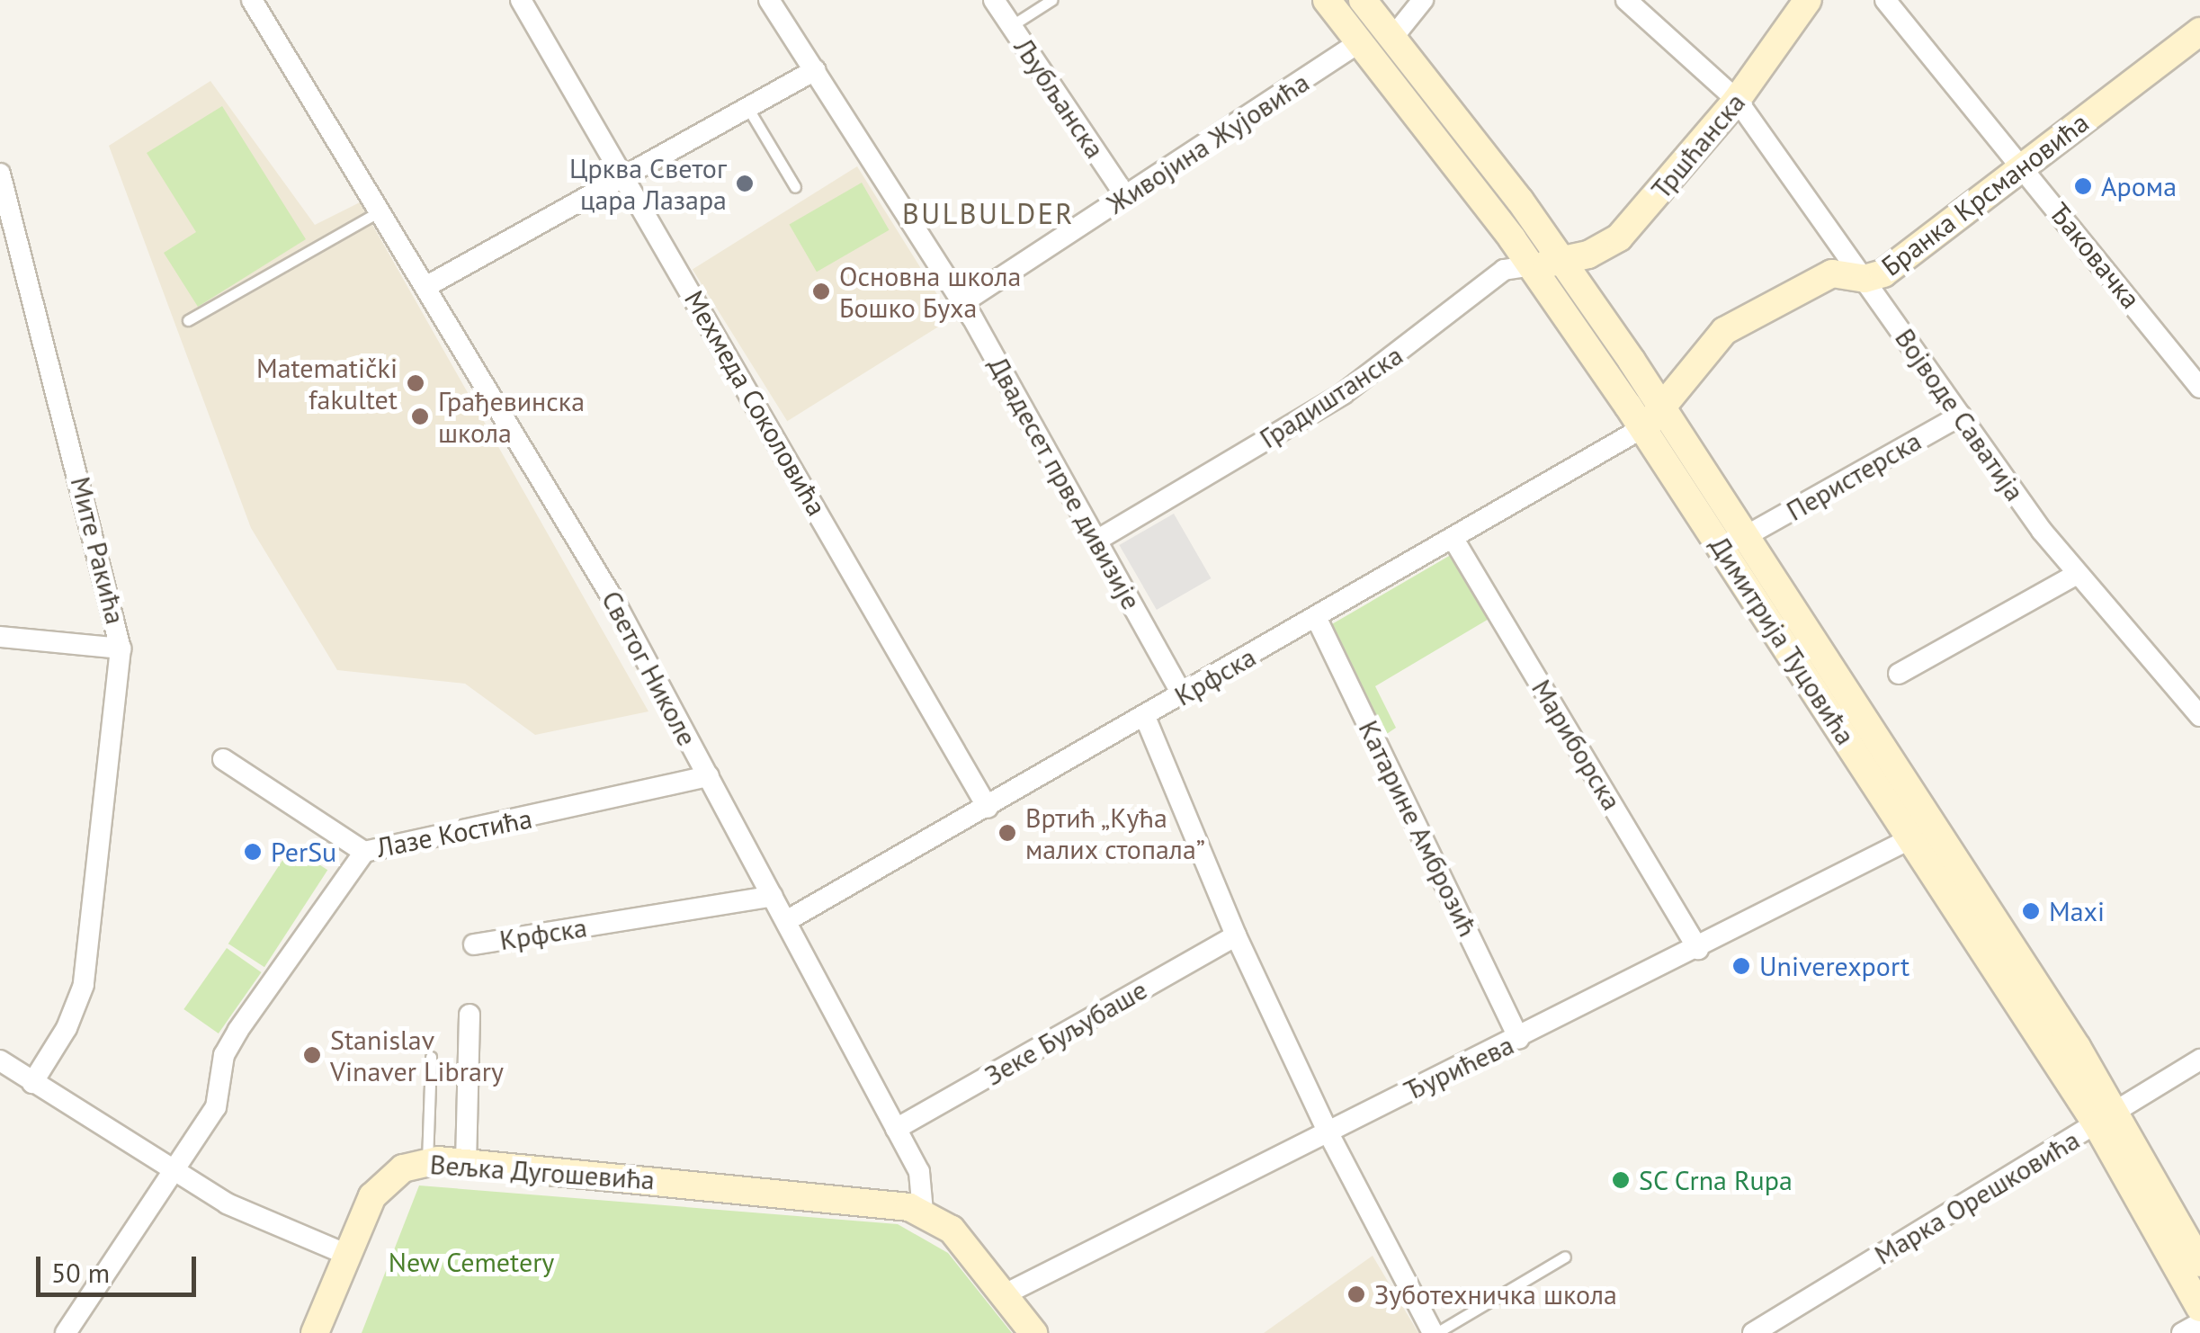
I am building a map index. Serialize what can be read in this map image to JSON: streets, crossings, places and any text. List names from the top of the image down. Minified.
{"streets":{"main road":["Тршћанска","Бранка Крсмановића","Градиштанска","Димитрија Туцовића","Вељка Дугошевића"],"street":["Љубљанска","Живојина Жујовића","Ђаковачка","Мехмеда Соколовића","Војводе Саватија","Перистерска","Двадесет прве дивизије","Мите Ракића","Светог Николе","Крфска","Мариборска","Катарине Амброзић","Лазе Костића","Зеке Буљубаше","Ђурићева","Марка Орешковића"]},"crossings":[["Љубљанска","Живојина Жујовића"],["Живојина Жујовића","Двадесет прве дивизије"],["Живојина Жујовића","Димитрија Туцовића"],["Тршћанска","Градиштанска"],["Тршћанска","Војводе Саватија"],["Тршћанска","Димитрија Туцовића"],["Бранка Крсмановића","Ђаковачка"],["Бранка Крсмановића","Војводе Саватија"],["Бранка Крсмановића","Димитрија Туцовића"],["Бранка Крсмановића","Крфска"],["Градиштанска","Двадесет прве дивизије"],["Градиштанска","Димитрија Туцовића"],["Мехмеда Соколовића","Крфска"],["Војводе Саватија","Перистерска"],["Перистерска","Димитрија Туцовића"],["Двадесет прве дивизије","Крфска"],["Димитрија Туцовића","Крфска"],["Димитрија Туцовића","Ђурићева"],["Димитрија Туцовића","Марка Орешковића"],["Светог Николе","Крфска"],["Светог Николе","Лазе Костића"],["Светог Николе","Зеке Буљубаше"],["Светог Николе","Вељка Дугошевића"],["Крфска","Мариборска"],["Крфска","Катарине Амброзић"],["Мариборска","Ђурићева"],["Катарине Амброзић","Ђурићева"]],"districts":["BULBULDER"],"parks":["New Cemetery"],"places":["Црква Светог цара Лазара","Арома","Основна школа Бошко Буха","Matematički fakultet","Грађевинска школа","Вртић „Кућа малих стопала”","PerSu","Maxi","Univerexport","Stanislav Vinaver Library","SC Crna Rupa","Зуботехничка школа"],"scale_bar":"50 m"}
